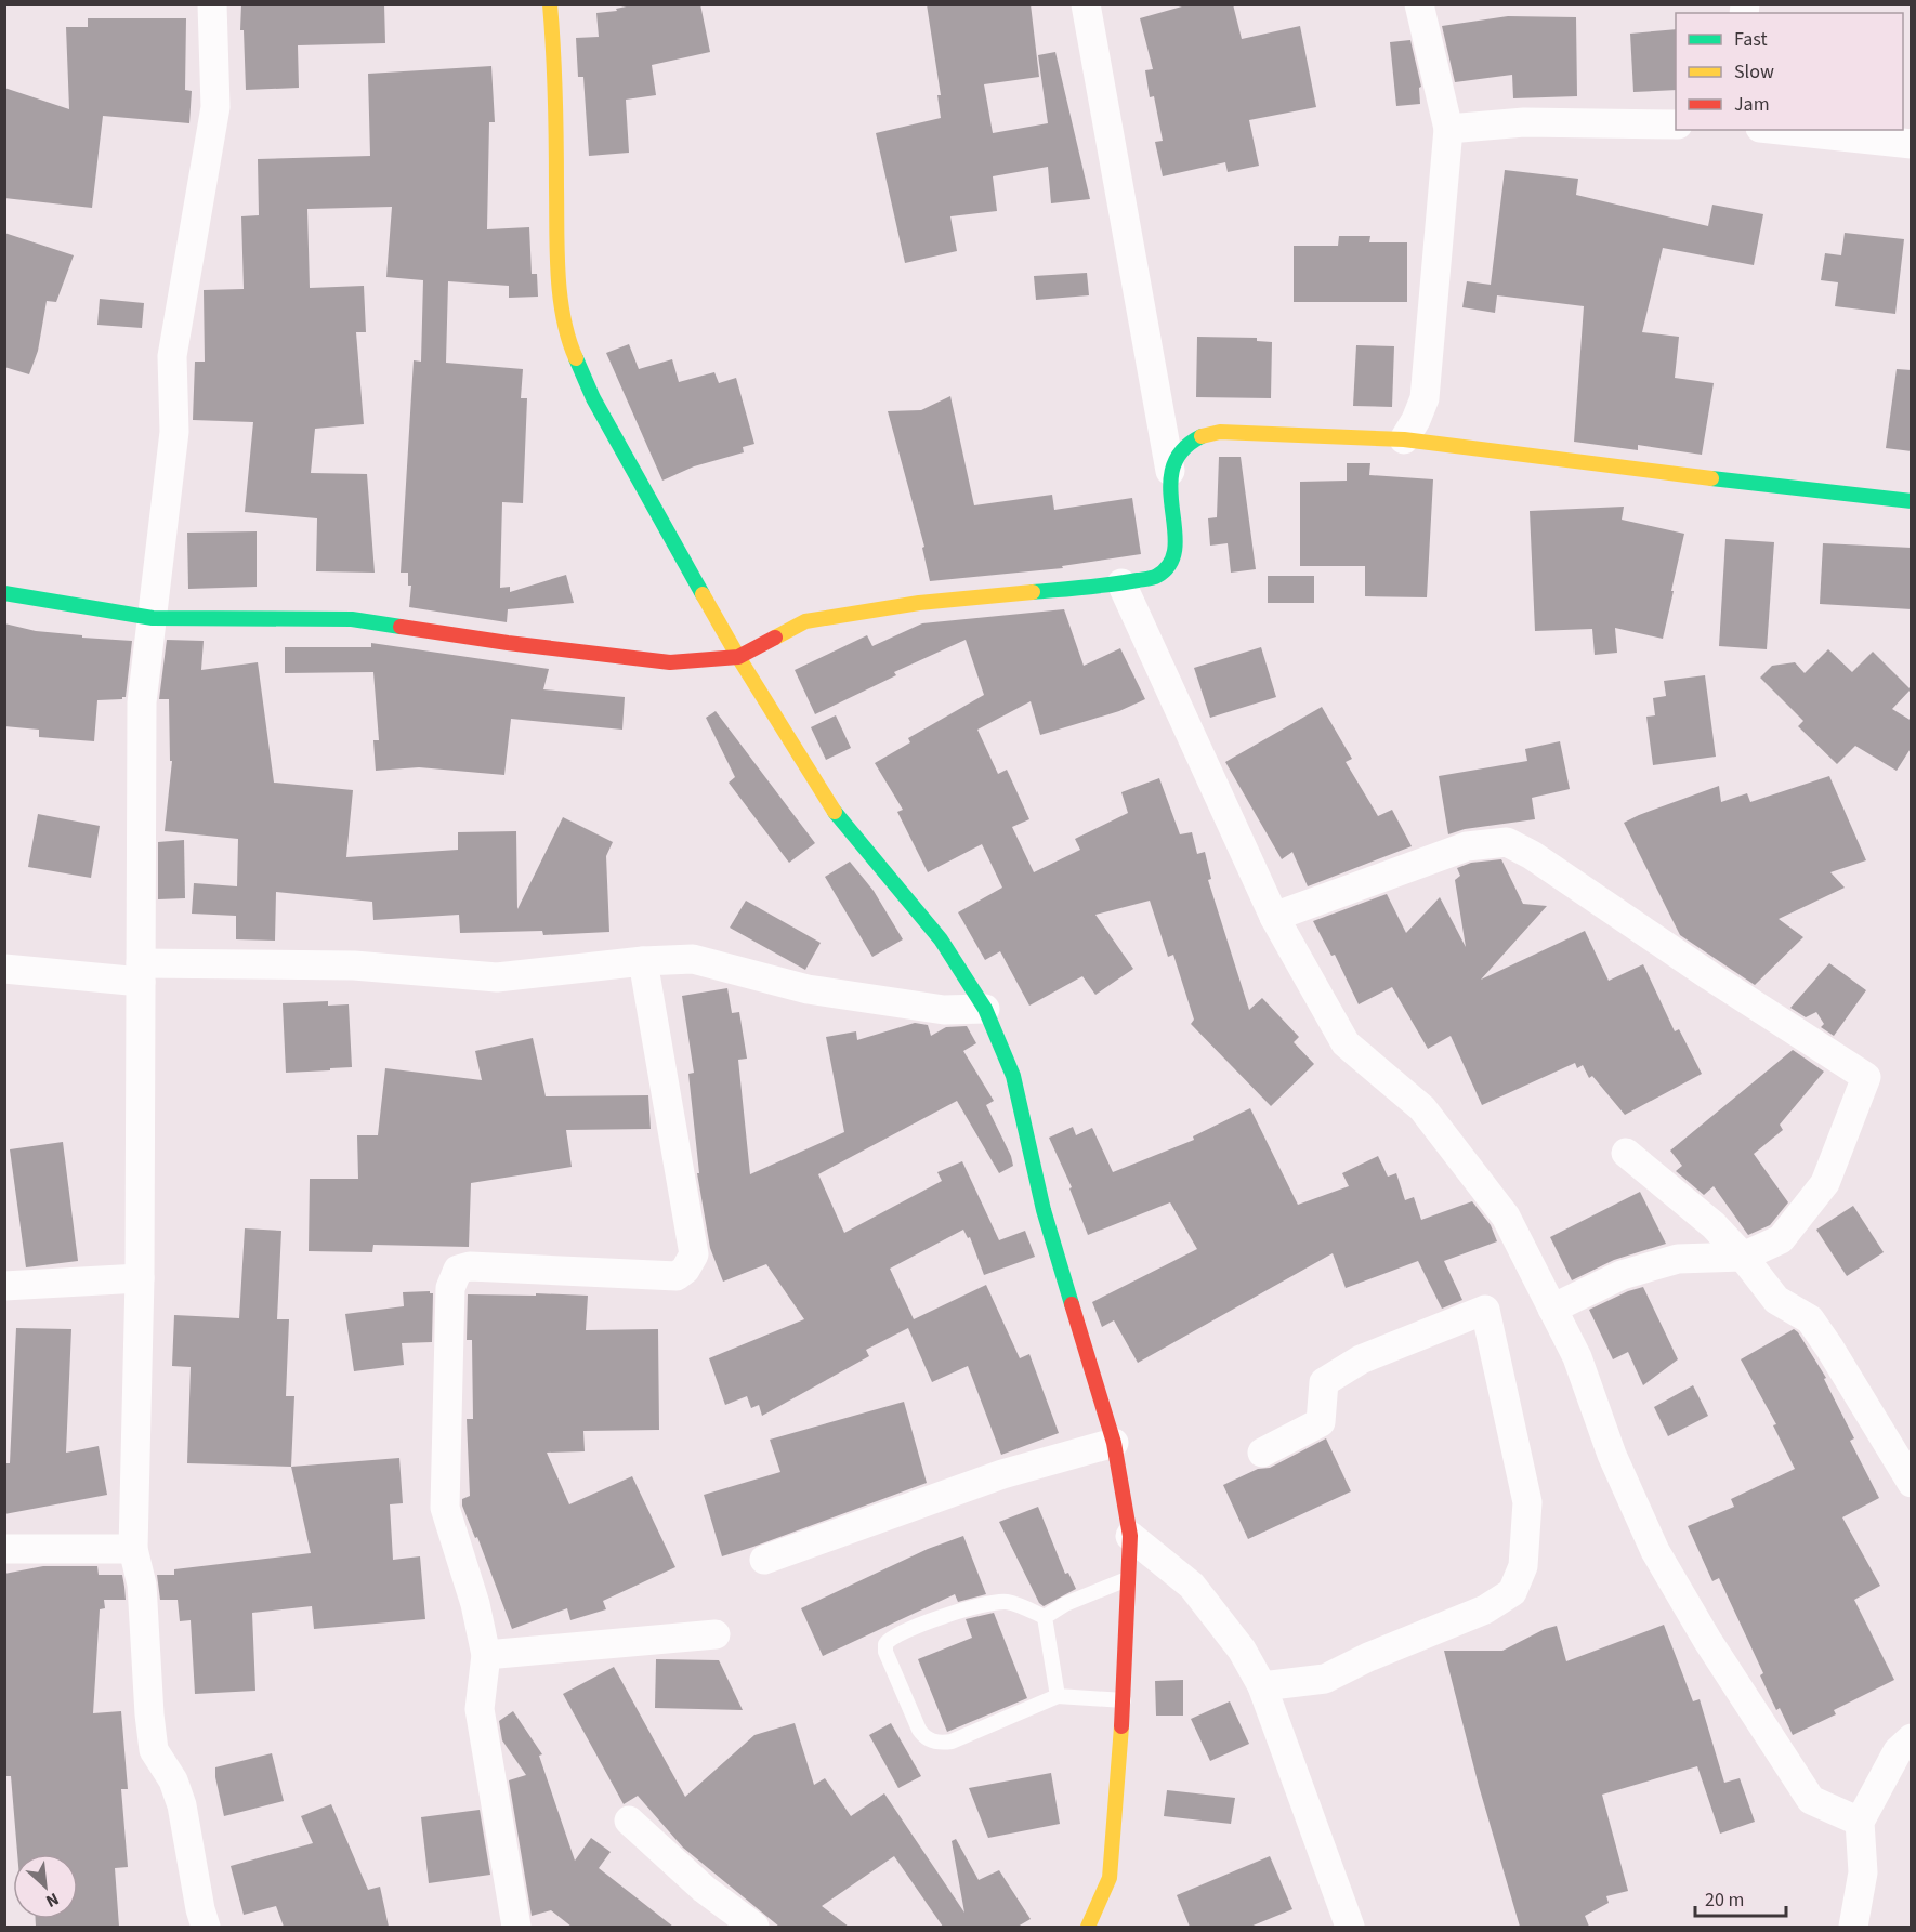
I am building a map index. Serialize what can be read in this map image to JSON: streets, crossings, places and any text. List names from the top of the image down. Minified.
{"legend":["Fast","Slow","Jam"],"scale_bar":"20 m","north":"bottom right"}
